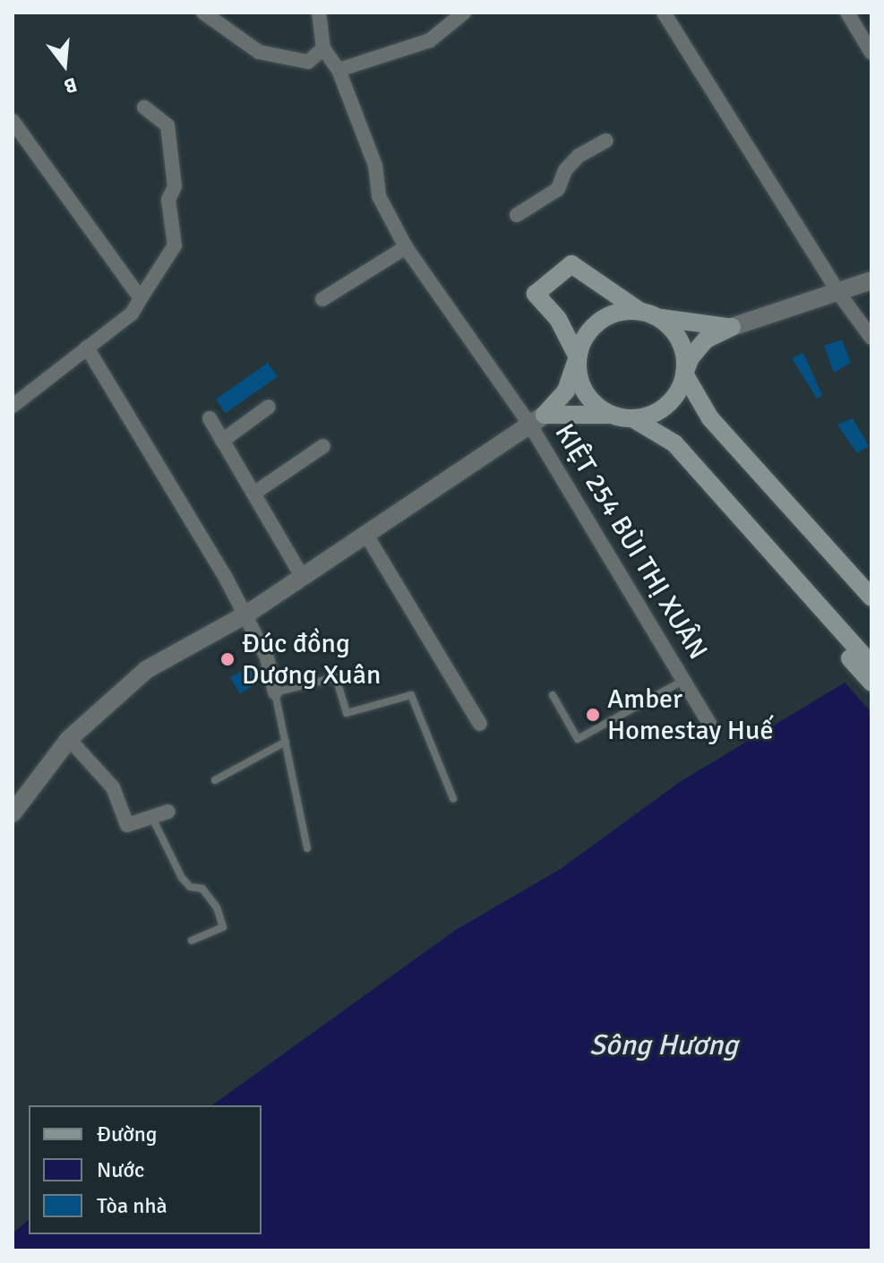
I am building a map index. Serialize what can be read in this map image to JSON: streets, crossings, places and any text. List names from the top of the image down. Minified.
{"streets":{"street":["KIỆT 254 BÙI THỊ XUÂN"]},"water":["Sông Hương"],"places":["Đúc đồng Dương Xuân","Amber Homestay Huế"],"legend":["Đường","Nước","Tòa nhà"],"north":"bottom"}
